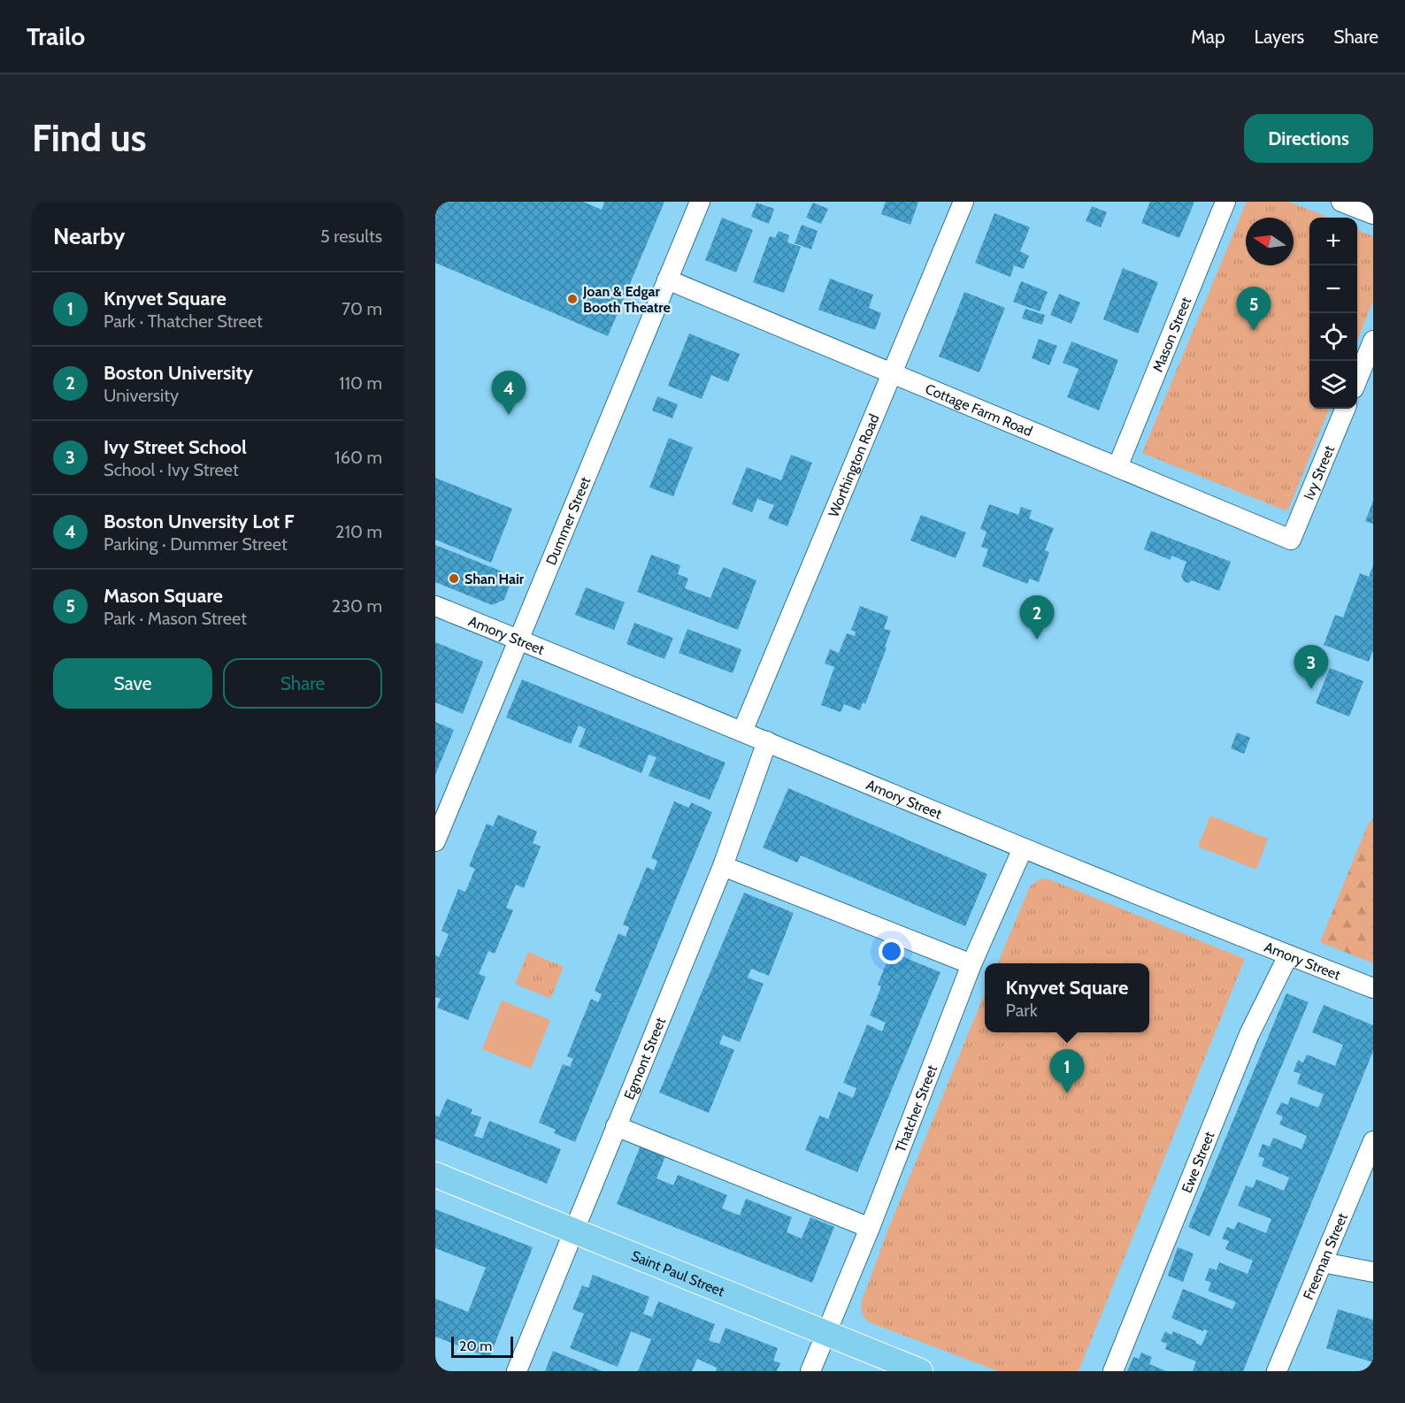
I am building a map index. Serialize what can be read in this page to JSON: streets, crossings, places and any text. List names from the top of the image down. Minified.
{"streets":{"main road":["Saint Paul Street"],"street":["Mason Street","Cottage Farm Road","Worthington Road","Ivy Street","Dummer Street","Amory Street","Egmont Street","Thatcher Street","Ewe Street","Freeman Street"]},"crossings":[["Mason Street","Cottage Farm Road"],["Cottage Farm Road","Worthington Road"],["Cottage Farm Road","Ivy Street"],["Cottage Farm Road","Dummer Street"],["Worthington Road","Amory Street"],["Dummer Street","Amory Street"],["Amory Street","Egmont Street"],["Amory Street","Thatcher Street"],["Amory Street","Ewe Street"],["Egmont Street","Saint Paul Street"],["Thatcher Street","Saint Paul Street"]],"places":["Joan & Edgar Booth Theatre","Shan Hair"],"scale_bar":"20 m","north":"left","page":{"header":"Trailo","nav":["Map","Layers","Share"],"buttons":["Directions",["Save","Share"]],"title":"Find us","heading":["Nearby","5 results"],"map_buttons":["+","−"],"list":[{"mark":"1","name":"Knyvet Square","note":"Park · Thatcher Street","value":"70 m"},{"mark":"2","name":"Boston University","note":"University","value":"110 m"},{"mark":"3","name":"Ivy Street School","note":"School · Ivy Street","value":"160 m"},{"mark":"4","name":"Boston Unversity Lot F","note":"Parking · Dummer Street","value":"210 m"},{"mark":"5","name":"Mason Square","note":"Park · Mason Street","value":"230 m"}],"pins":["5","4","2","3","1"],"popup":["Knyvet Square","Park"],"scale":"20 m"}}
